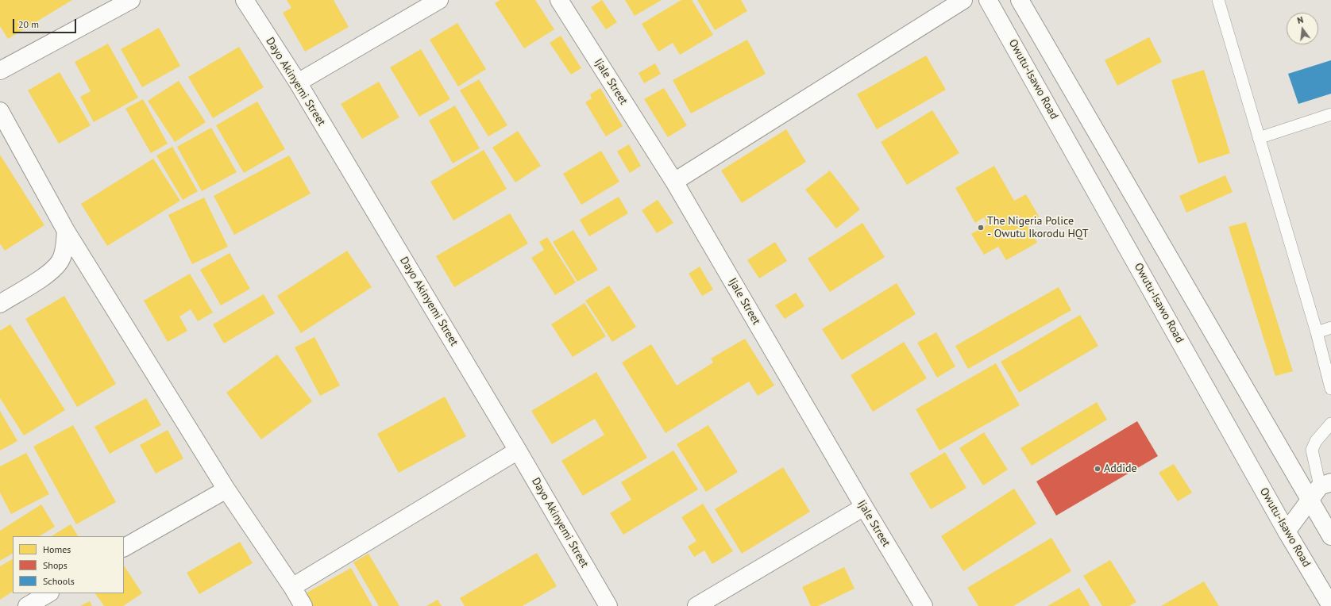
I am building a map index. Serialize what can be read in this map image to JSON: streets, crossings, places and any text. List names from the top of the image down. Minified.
{"streets":{"street":["Owutu-Isawo Road","Dayo Akinyemi Street","Ijale Street"]},"places":["The Nigeria Police - Owutu Ikorodu HQT","Addide"],"legend":["Homes","Shops","Schools"],"scale_bar":"20 m","north":"top"}
